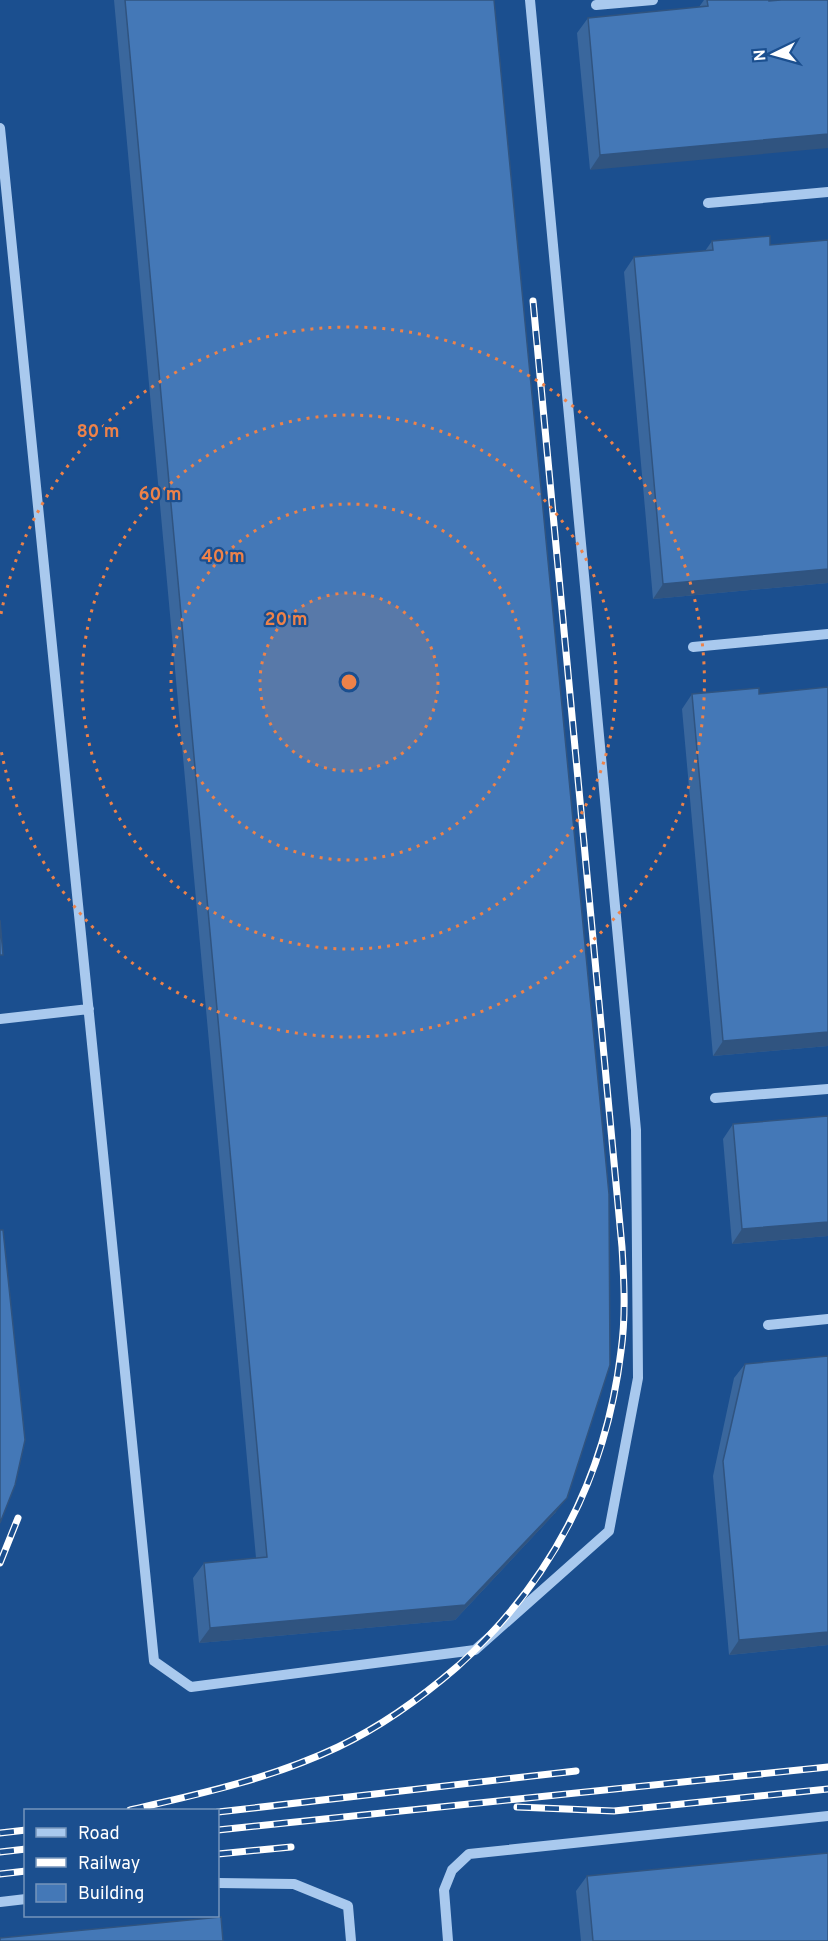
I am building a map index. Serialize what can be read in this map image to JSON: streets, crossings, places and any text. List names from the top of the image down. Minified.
{"legend":["Road","Railway","Building"],"north":"left","rings":["80 m","60 m","40 m","20 m"]}
